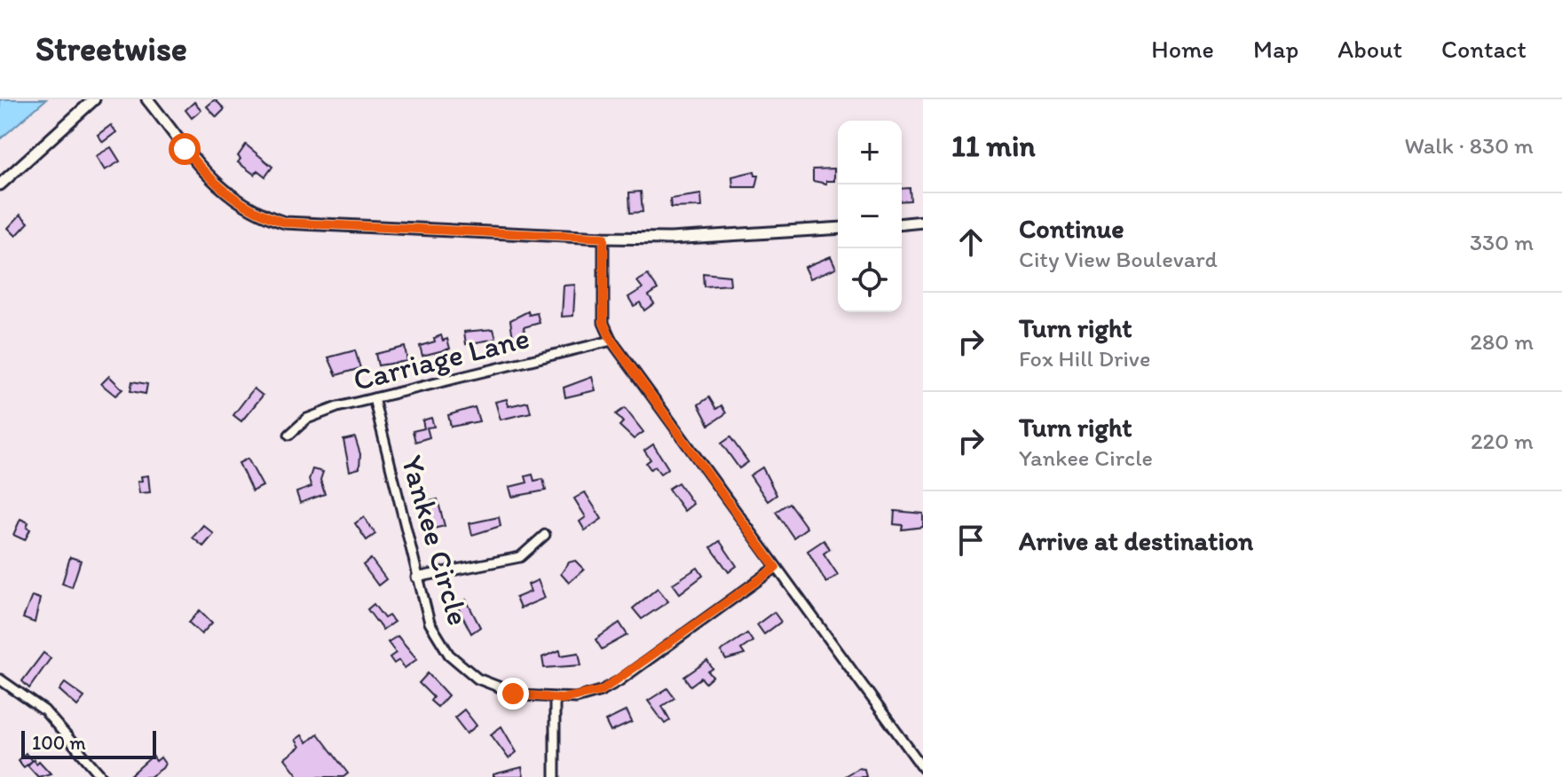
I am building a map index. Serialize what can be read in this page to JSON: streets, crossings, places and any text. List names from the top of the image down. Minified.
{"streets":{"street":["Carriage Lane","Yankee Circle"]},"crossings":[["Carriage Lane","Yankee Circle"]],"scale_bar":"100 m","page":{"header":"Streetwise","nav":["Home","Map","About","Contact"],"heading":["11 min","Walk · 830 m"],"map_buttons":["+","−"],"list":[["Continue","City View Boulevard","330 m"],["Turn right","Fox Hill Drive","280 m"],["Turn right","Yankee Circle","220 m"],"Arrive at destination"],"scale":"100 m"}}
